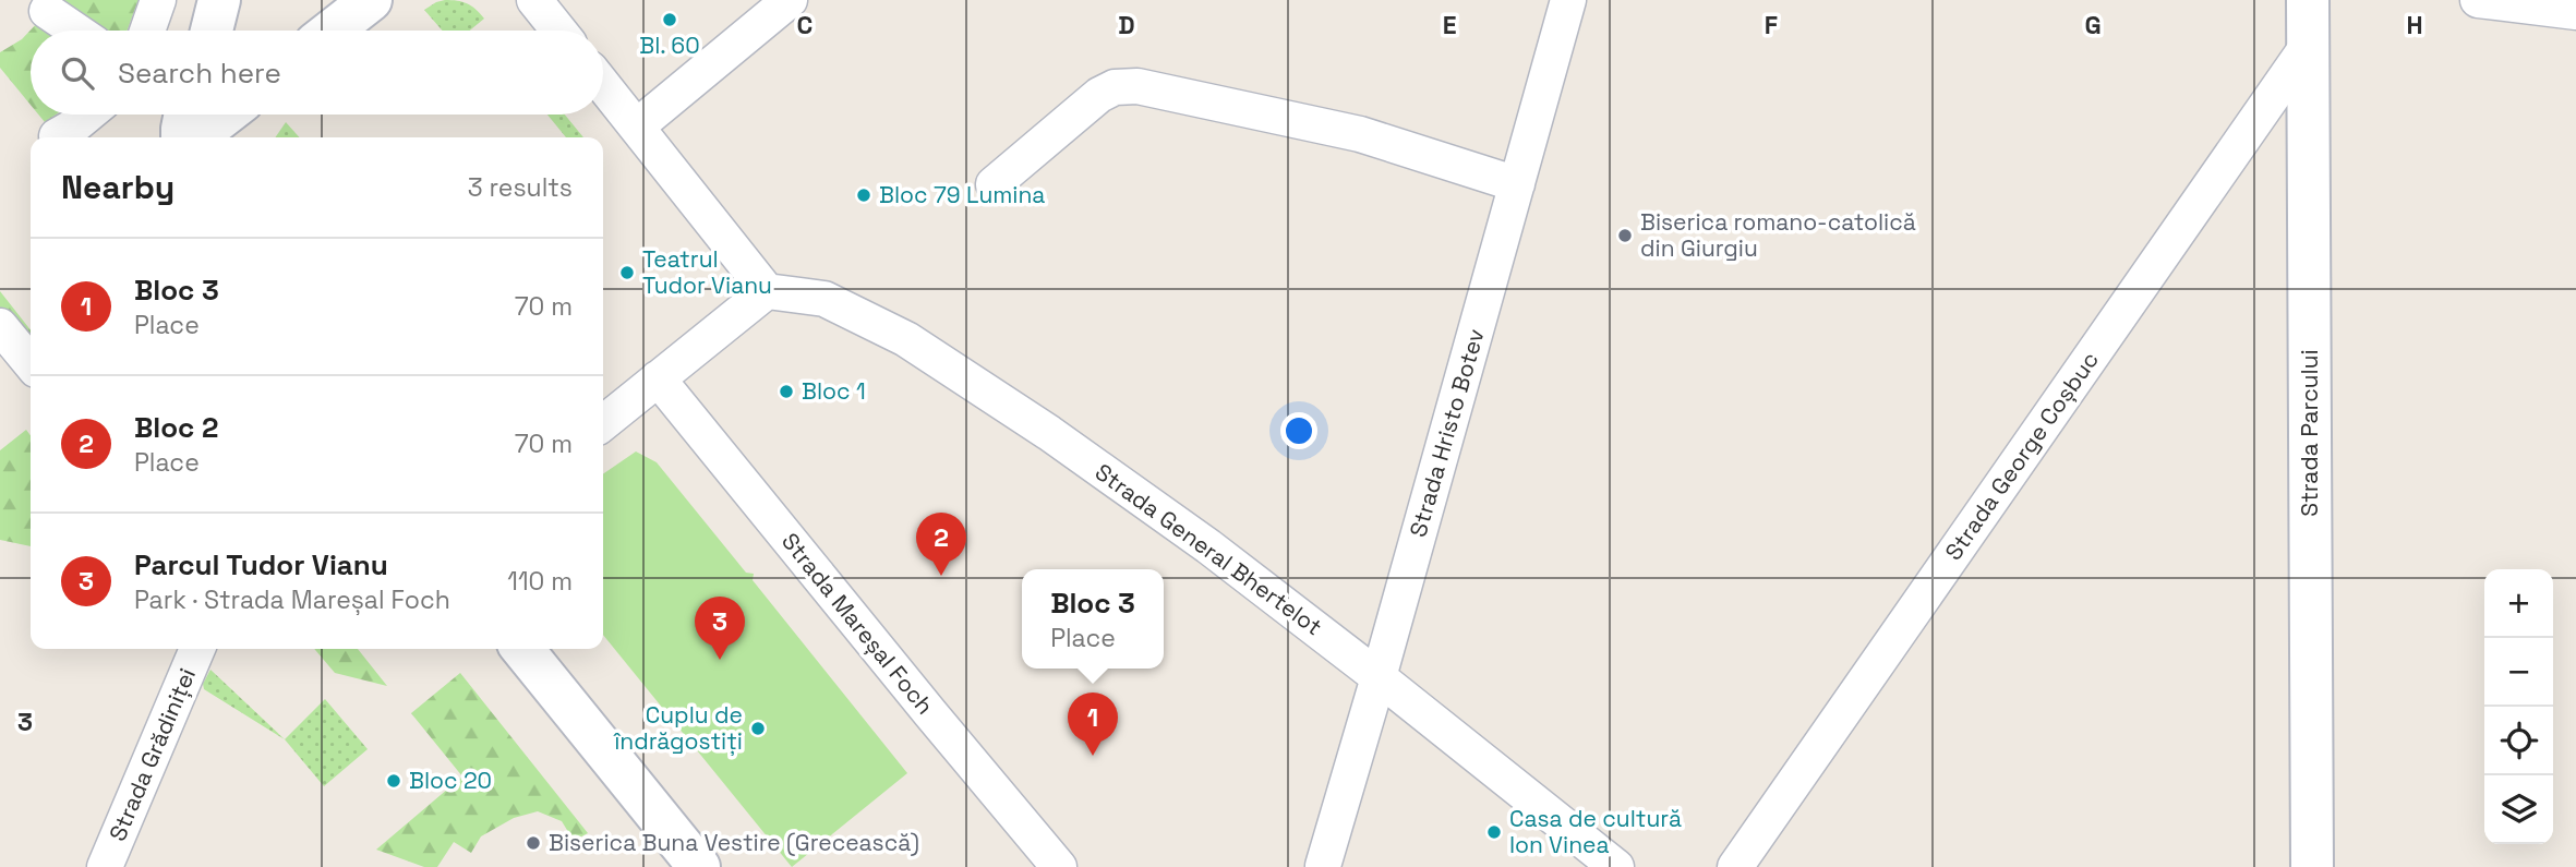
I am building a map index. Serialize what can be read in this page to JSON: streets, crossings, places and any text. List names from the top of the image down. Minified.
{"streets":{"street":["Strada Hristo Botev","Strada Parcului","Strada George Coșbuc","Strada General Bhertelot","Strada Mareșal Foch","Strada Grădiniței"]},"crossings":[["Strada Hristo Botev","Strada General Bhertelot"],["Strada Parcului","Strada George Coșbuc"]],"places":["Bl. 60","Bloc 79 Lumina","Biserica romano-catolică din Giurgiu","Teatrul Tudor Vianu","Bloc 1","Cuplu de îndrăgostiți","Bloc 20","Casa de cultură Ion Vinea","Biserica Buna Vestire (Grecească)"],"page":{"search":"Search here","heading":["Nearby","3 results"],"list":[{"mark":"1","name":"Bloc 3","note":"Place","value":"70 m"},{"mark":"2","name":"Bloc 2","note":"Place","value":"70 m"},{"mark":"3","name":"Parcul Tudor Vianu","note":"Park · Strada Mareșal Foch","value":"110 m"}],"pins":["2","3","1"],"map_buttons":["+","−"],"popup":["Bloc 3","Place"]},"grid":{"columns":["C","D","E","F","G","H"],"rows":["3"]}}
